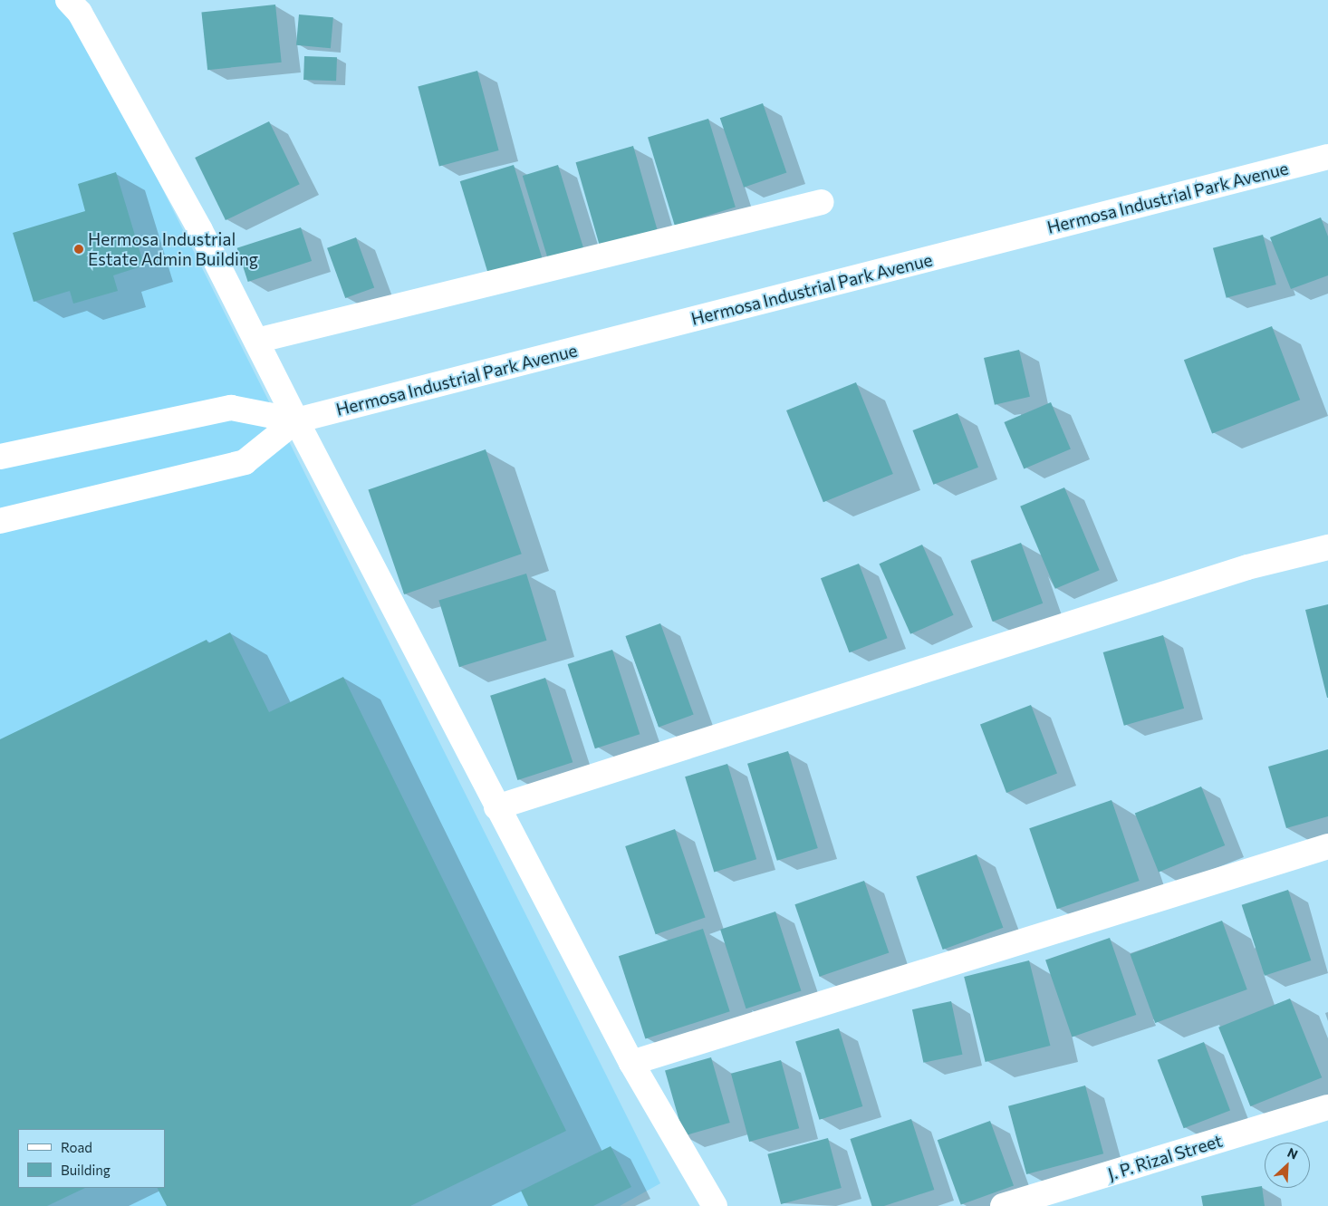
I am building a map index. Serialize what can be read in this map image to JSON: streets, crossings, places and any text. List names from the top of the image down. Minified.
{"streets":{"street":["Hermosa Industrial Park Avenue","J. P. Rizal Street"]},"places":["Hermosa Industrial Estate Admin Building"],"legend":["Road","Building"],"north":"top right"}
